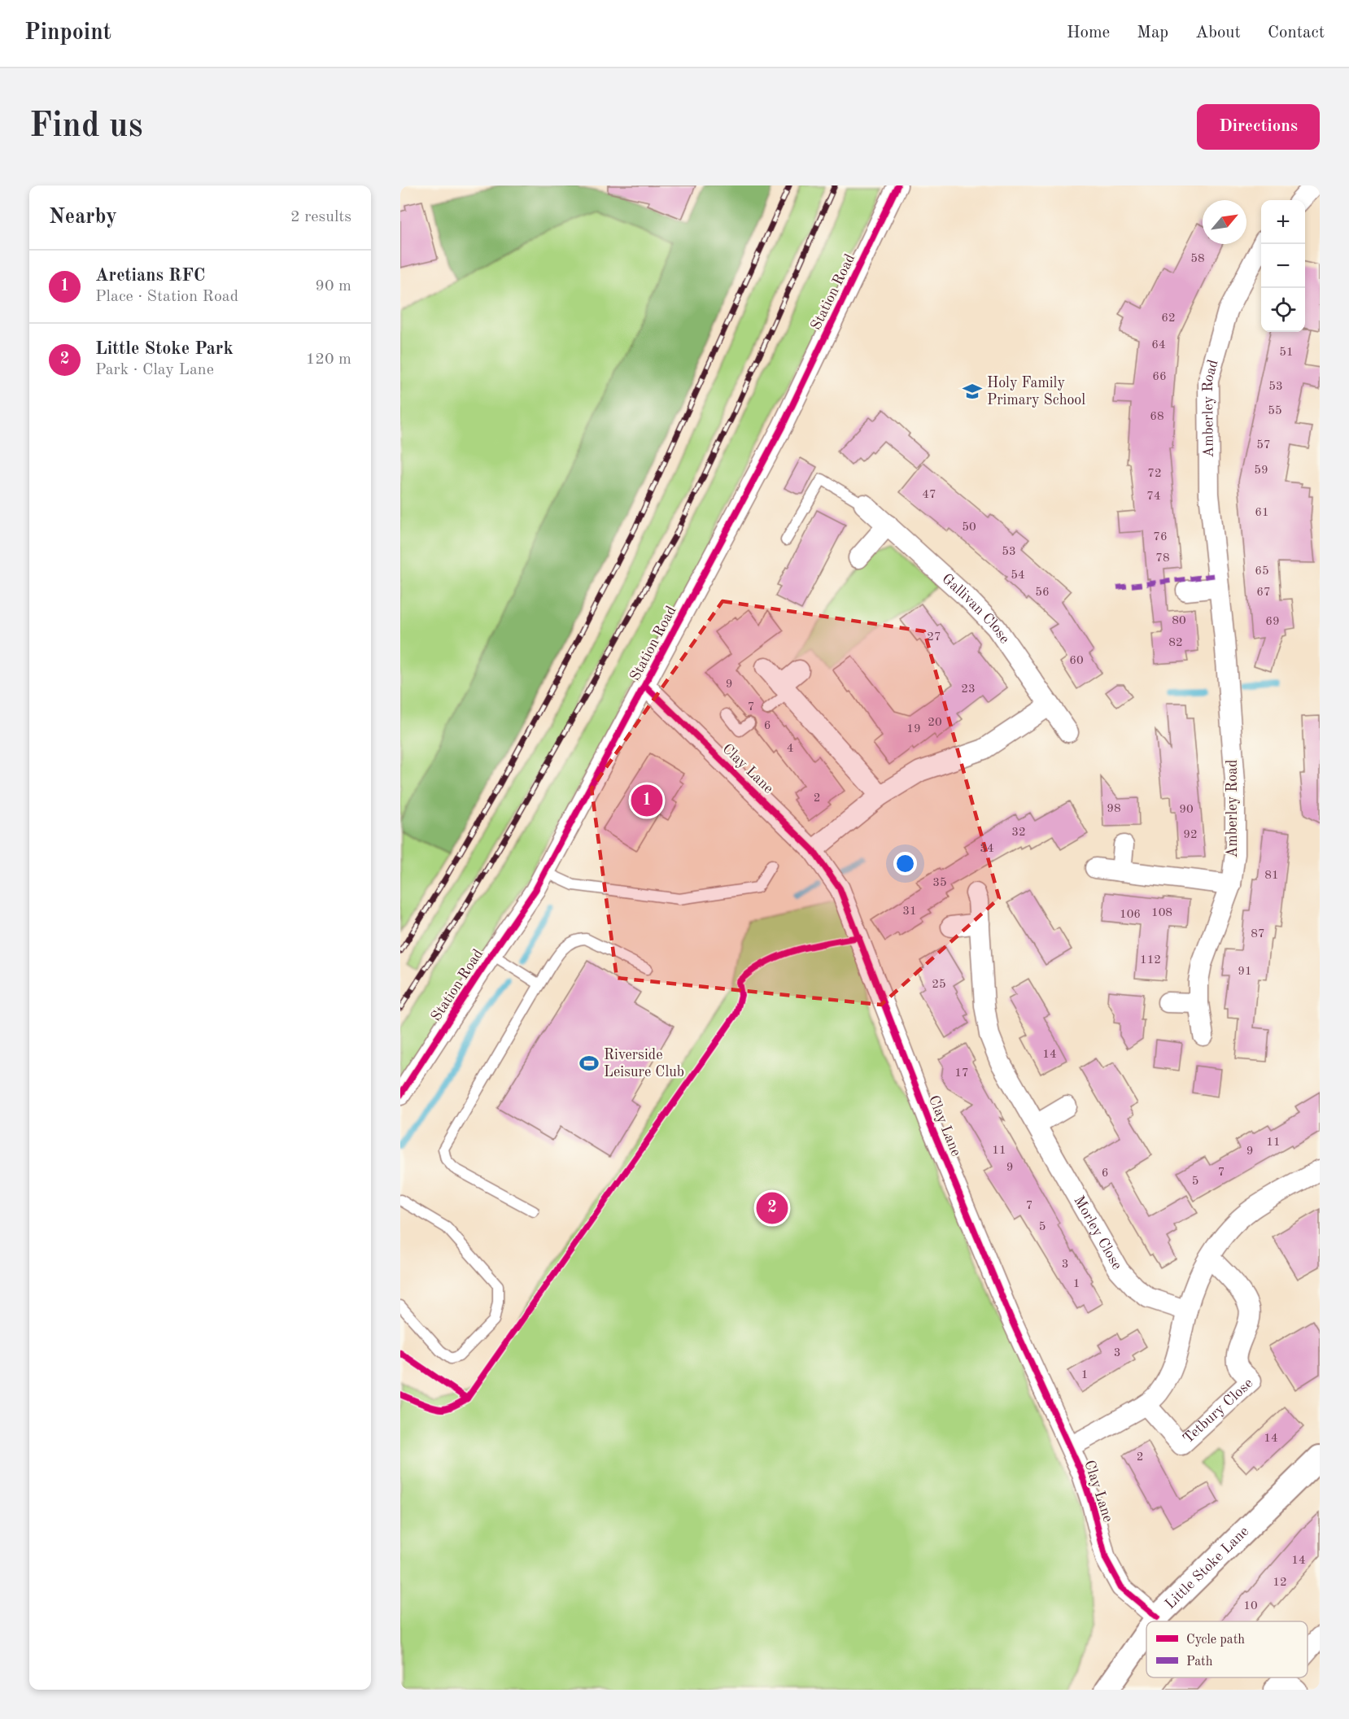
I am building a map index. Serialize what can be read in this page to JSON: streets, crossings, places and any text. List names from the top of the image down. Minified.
{"streets":{"street":["Station Road","Amberley Road","Gallivan Close","Clay Lane","Morley Close","Tetbury Close","Little Stoke Lane"]},"crossings":[["Station Road","Clay Lane"],["Clay Lane","Little Stoke Lane"]],"places":{"school or university":["Holy Family Primary School"],"sports":["Riverside Leisure Club"]},"house_numbers":["58","62","64","51","66","53","55","68","57","59","72","47","74","61","50","76","53","78","65","54","56","67","80","69","27","82","60","9","23","7","20","6","19","4","2","98","90","32","92","34","81","35","31","108","106","87","112","91","25","14","17","11","11","9","9","7","6","5","7","5","3","1","3","1","14","2","14","12","10"],"legend":["Cycle path","Path"],"north":"top right","page":{"header":"Pinpoint","nav":["Home","Map","About","Contact"],"buttons":"Directions","title":"Find us","heading":["Nearby","2 results"],"map_buttons":["+","−"],"list":[{"mark":"1","name":"Aretians RFC","note":"Place · Station Road","value":"90 m"},{"mark":"2","name":"Little Stoke Park","note":"Park · Clay Lane","value":"120 m"}],"pins":["1","2"]}}
